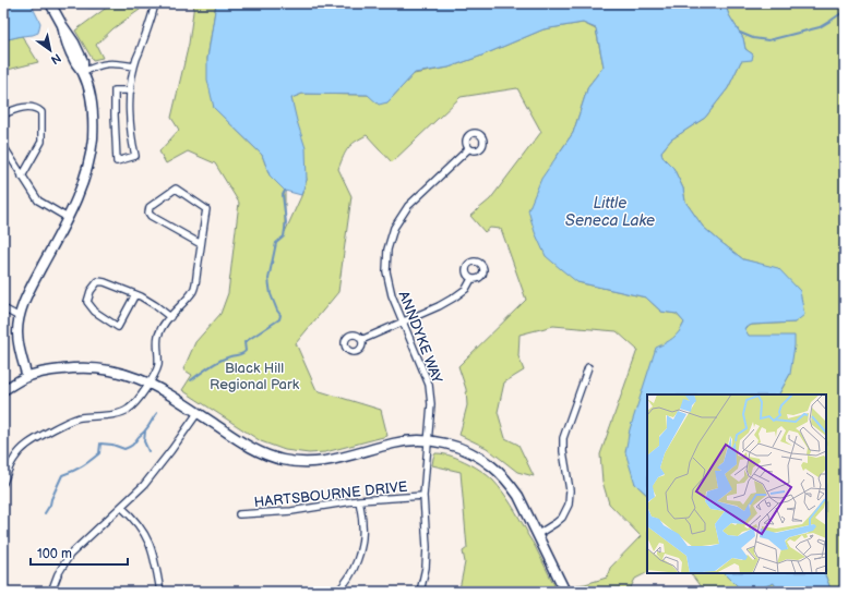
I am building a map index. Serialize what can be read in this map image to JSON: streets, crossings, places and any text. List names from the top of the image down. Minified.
{"streets":{"street":["ANNDYKE WAY","HARTSBOURNE DRIVE"]},"crossings":[["ANNDYKE WAY","HARTSBOURNE DRIVE"]],"water":["Little Seneca Lake"],"parks":["Black Hill Regional Park"],"scale_bar":"100 m","north":"bottom right"}
